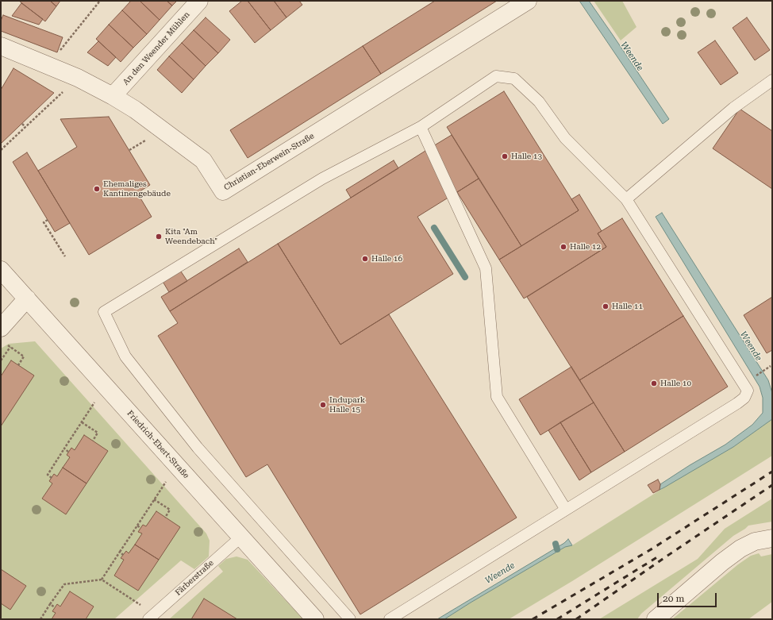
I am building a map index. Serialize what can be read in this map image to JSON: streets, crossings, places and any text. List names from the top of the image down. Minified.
{"streets":{"street":["An den Weender Mühlen","Christian-Eberwein-Straße","Friedrich-Ebert-Straße"],"lane":["Färberstraße"]},"crossings":[["An den Weender Mühlen","Christian-Eberwein-Straße"],["Friedrich-Ebert-Straße","Färberstraße"]],"water":["Weende"],"places":["Halle 13","Ehemaliges Kantinengebäude","Kita \"Am Weendebach\"","Halle 12","Halle 16","Halle 11","Halle 10","Indupark Halle 15"],"scale_bar":"20 m"}
